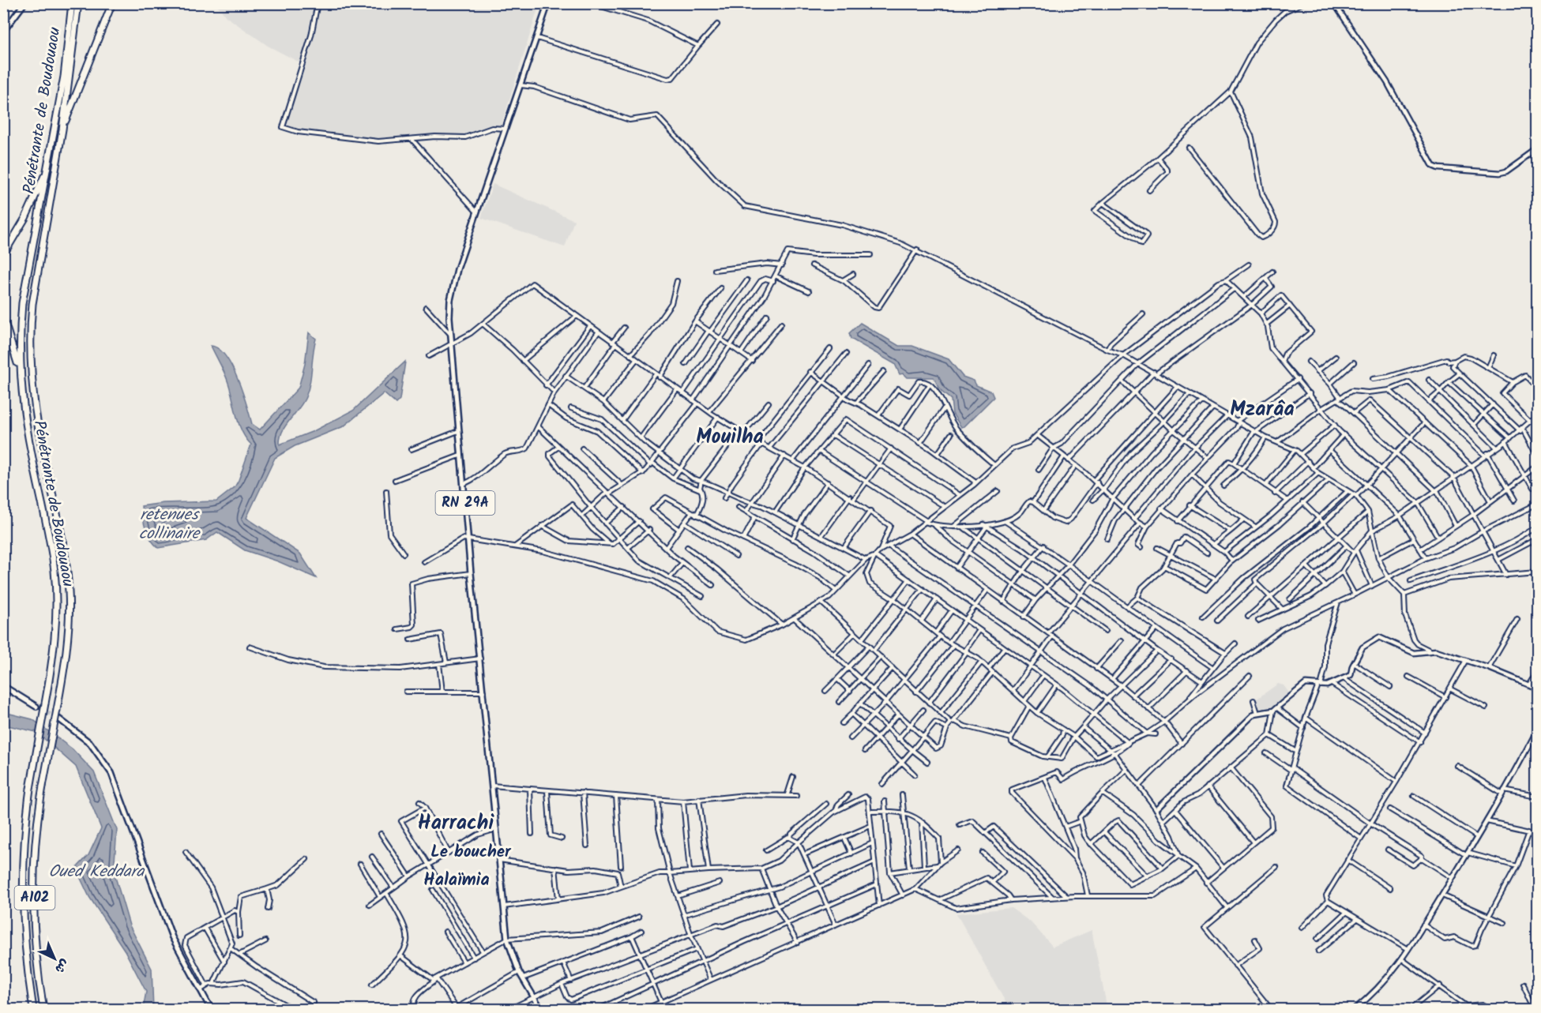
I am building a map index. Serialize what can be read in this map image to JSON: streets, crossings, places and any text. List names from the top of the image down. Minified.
{"streets":{"highway":["Pénétrante de Boudouaou","A102"],"main road":["RN 29A"]},"districts":["Mzarâa","Mouilha","Harrachi","Le boucher","Halaïmia"],"water":["retenues collinaire","Oued Keddara"],"north":"bottom right"}
